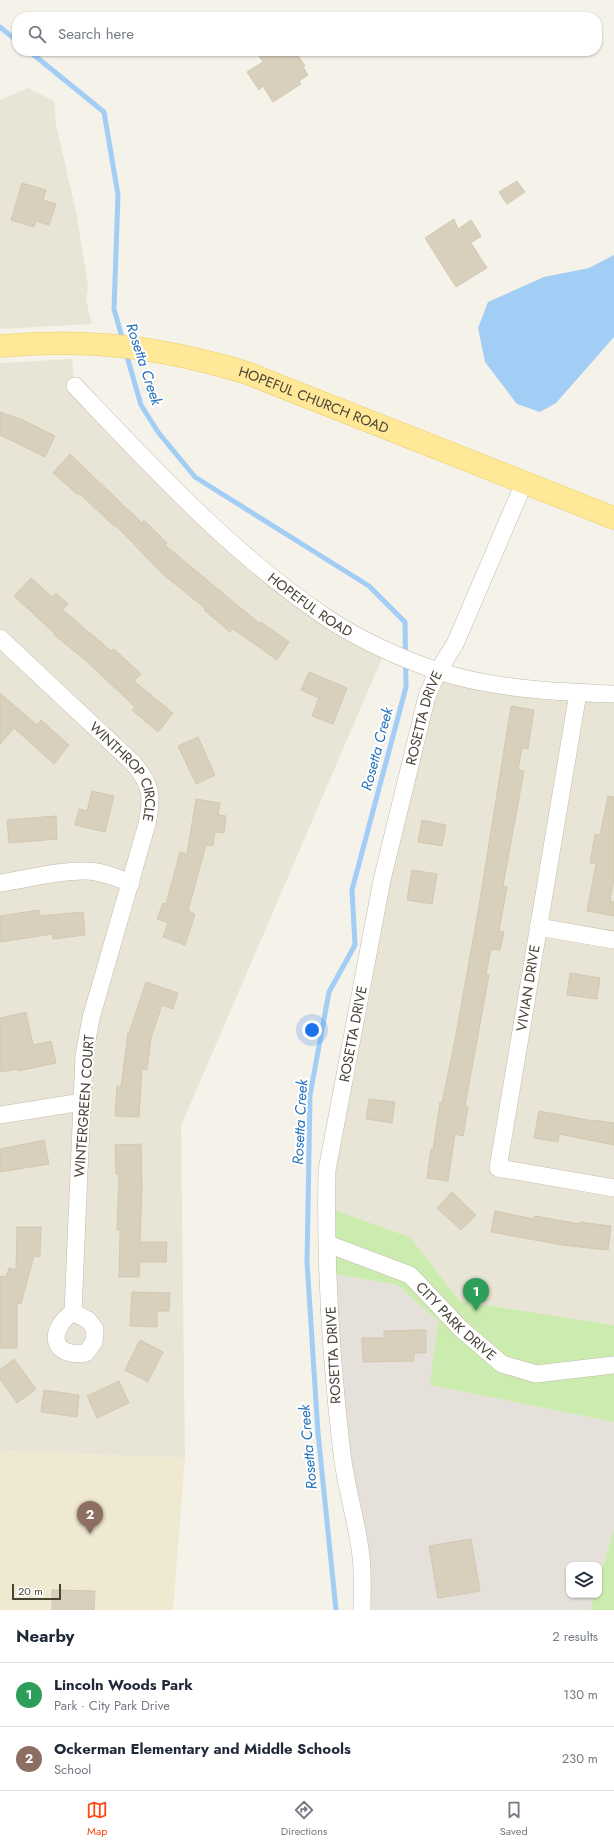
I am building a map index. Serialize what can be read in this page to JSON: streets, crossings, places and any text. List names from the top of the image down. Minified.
{"streets":{"main road":["HOPEFUL CHURCH ROAD"],"street":["HOPEFUL ROAD","ROSETTA DRIVE","WINTHROP CIRCLE","VIVIAN DRIVE","WINTERGREEN COURT","CITY PARK DRIVE"]},"crossings":[["HOPEFUL CHURCH ROAD","ROSETTA DRIVE"],["HOPEFUL ROAD","ROSETTA DRIVE"],["HOPEFUL ROAD","VIVIAN DRIVE"],["ROSETTA DRIVE","CITY PARK DRIVE"],["WINTHROP CIRCLE","WINTERGREEN COURT"]],"water":["Rosetta Creek"],"scale_bar":"20 m","page":{"search":"Search here","pins":["1","2"],"scale":"20 m","heading":["Nearby","2 results"],"list":[{"mark":"1","name":"Lincoln Woods Park","note":"Park · City Park Drive","value":"130 m"},{"mark":"2","name":"Ockerman Elementary and Middle Schools","note":"School","value":"230 m"}],"nav":["Map","Directions","Saved"]}}
